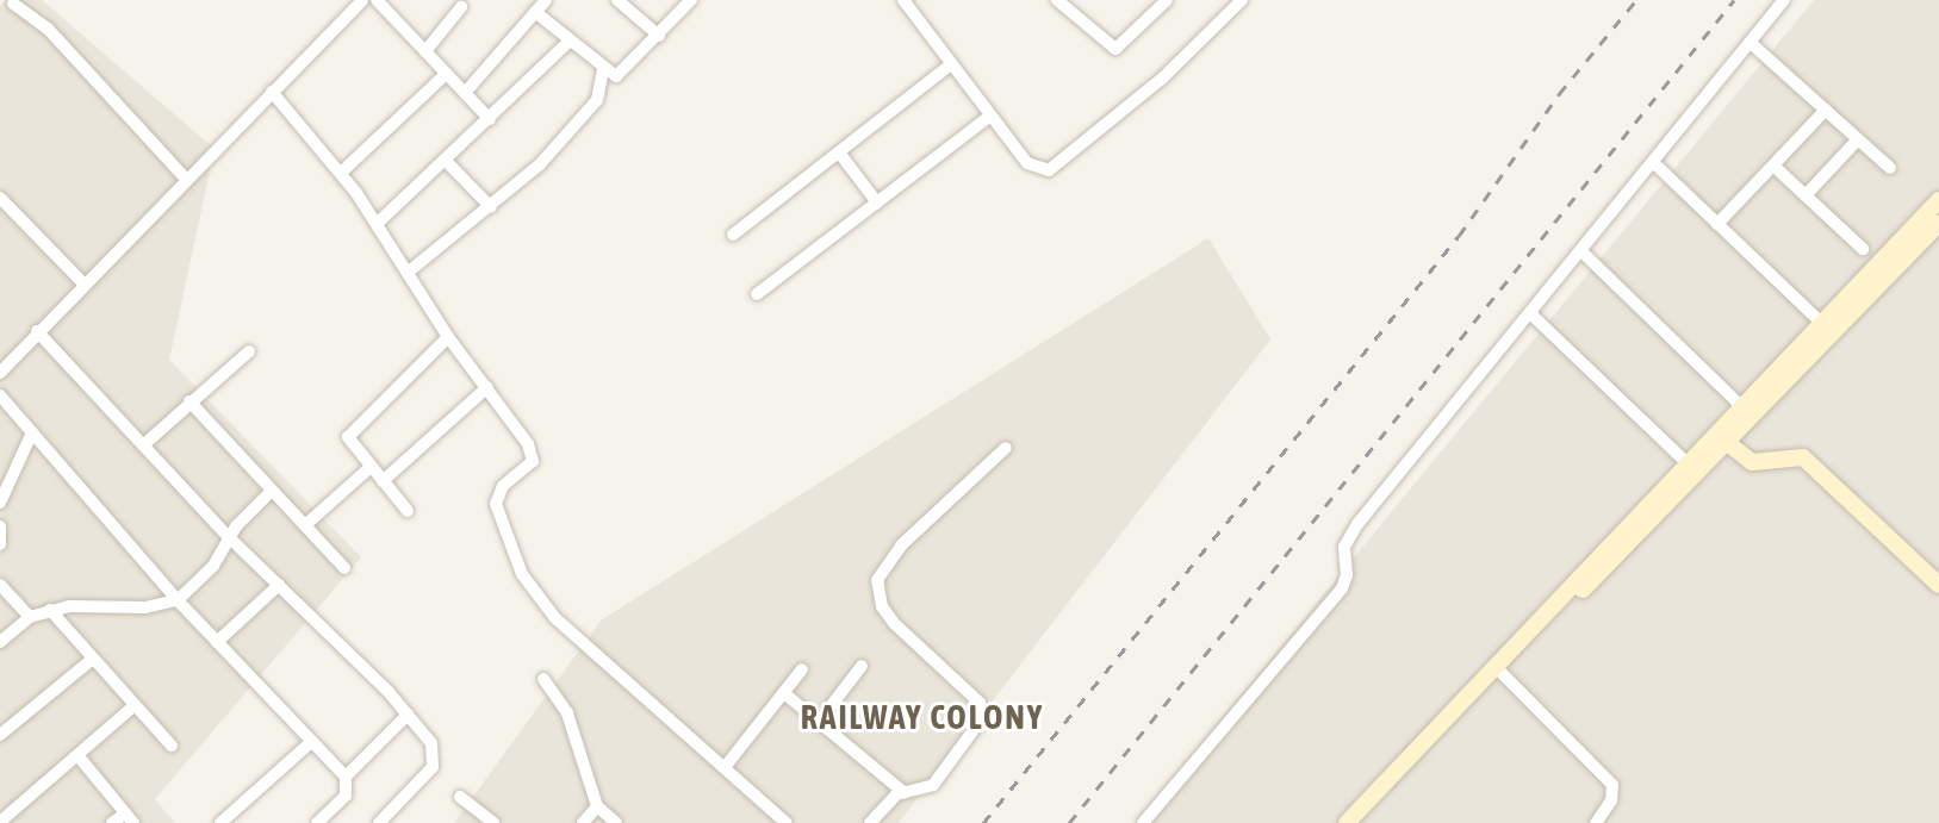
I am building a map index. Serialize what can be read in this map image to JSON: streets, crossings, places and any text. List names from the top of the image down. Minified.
{"districts":["RAILWAY COLONY"]}
